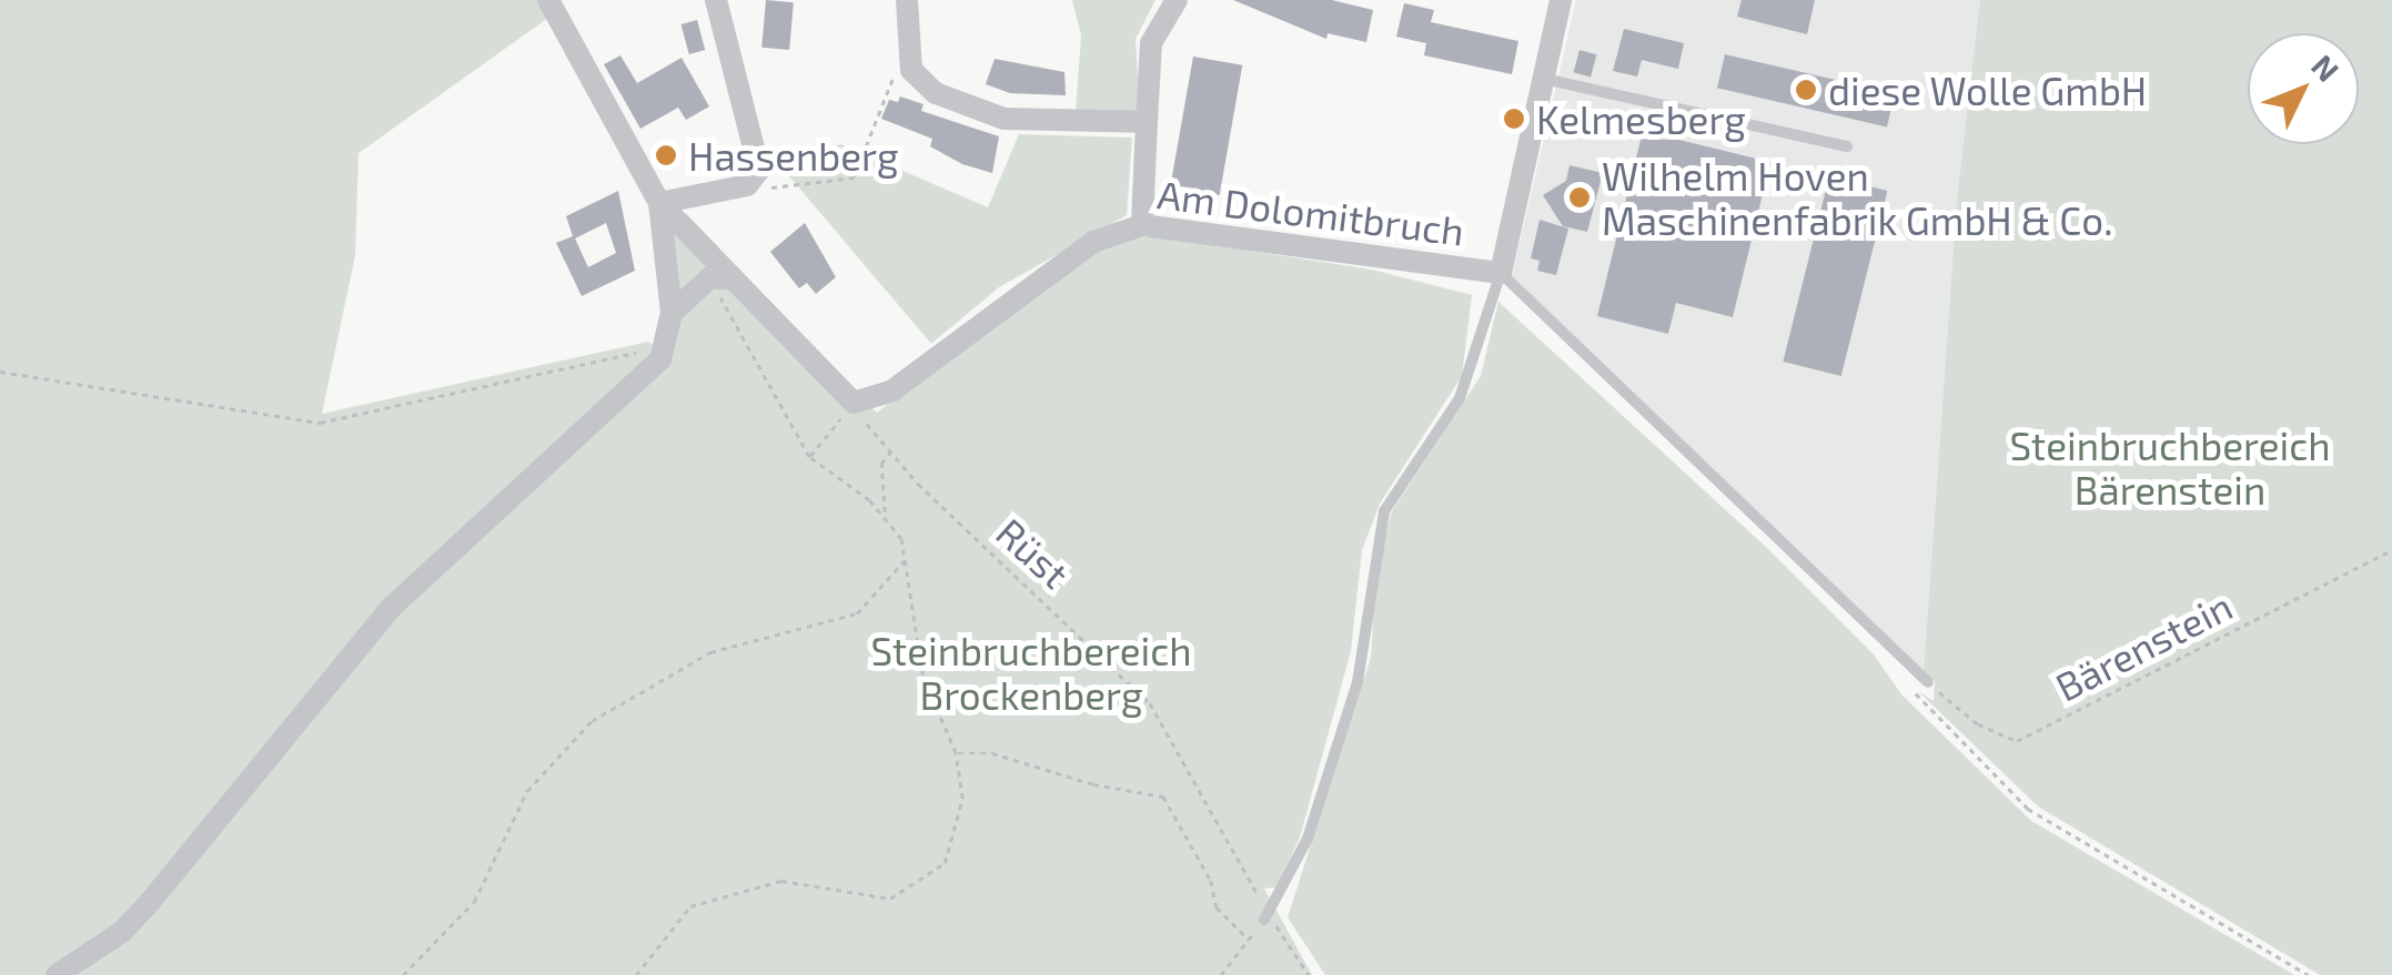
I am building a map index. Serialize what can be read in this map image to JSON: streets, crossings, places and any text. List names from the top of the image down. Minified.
{"streets":{"street":["Am Dolomitbruch"],"path":["Rüst","Bärenstein"]},"crossings":[["Am Dolomitbruch","Rüst"]],"parks":["Steinbruchbereich Bärenstein","Steinbruchbereich Brockenberg"],"places":["diese Wolle GmbH","Kelmesberg","Hassenberg","Wilhelm Hoven Maschinenfabrik GmbH & Co."],"north":"top right"}
